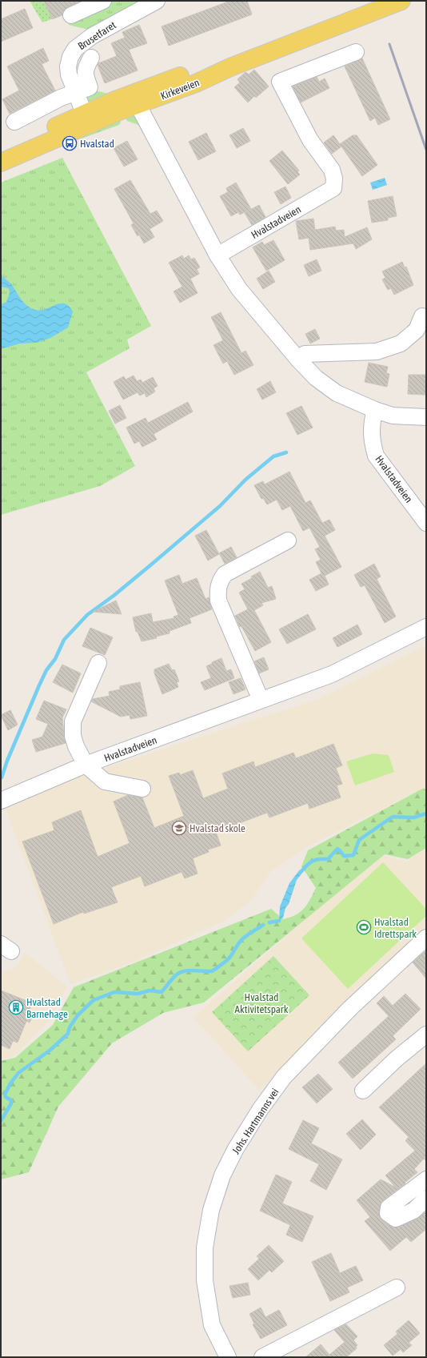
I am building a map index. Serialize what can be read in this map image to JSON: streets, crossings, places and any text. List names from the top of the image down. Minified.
{"streets":{"main road":["Kirkeveien"],"street":["Brusetfaret","Hvalstadveien","Johs. Hartmanns vei"]},"crossings":[["Brusetfaret","Kirkeveien"]],"parks":["Hvalstad Aktivitetspark"],"places":{"bus stop":["Hvalstad"],"school or university":["Hvalstad skole"],"sports":["Hvalstad Idrettspark"],"building":["Hvalstad Barnehage"]}}
